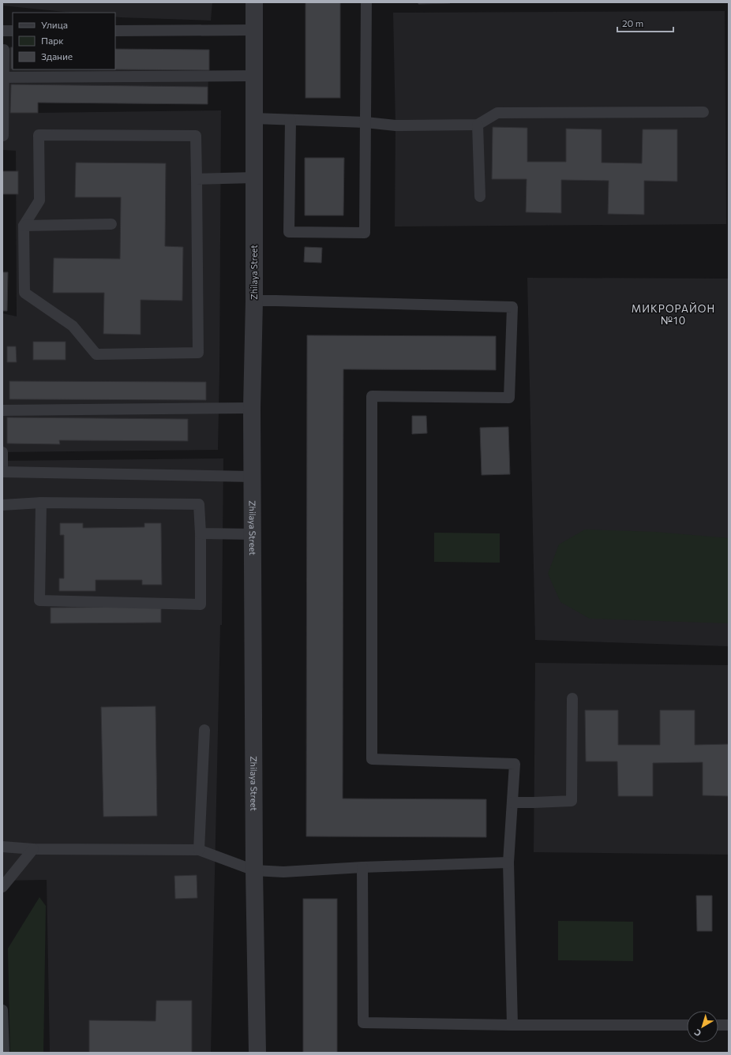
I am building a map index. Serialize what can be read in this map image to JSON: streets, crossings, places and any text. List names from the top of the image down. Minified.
{"streets":{"street":["Zhilaya Street"]},"districts":["МИКРОРАЙОН №10"],"legend":["Улица","Парк","Здание"],"scale_bar":"20 m","north":"bottom left"}
